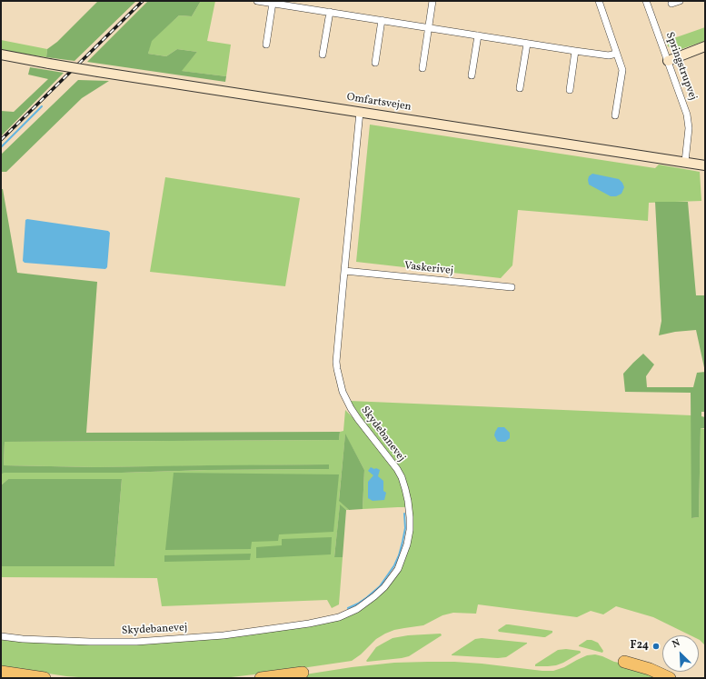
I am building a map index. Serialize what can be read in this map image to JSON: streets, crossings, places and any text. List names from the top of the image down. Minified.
{"streets":{"main road":["Omfartsvejen"],"street":["Springstrupvej","Vaskerivej","Skydebanevej"]},"crossings":[["Springstrupvej","Omfartsvejen"],["Omfartsvejen","Skydebanevej"],["Vaskerivej","Skydebanevej"]],"places":["F24"],"north":"top left"}
